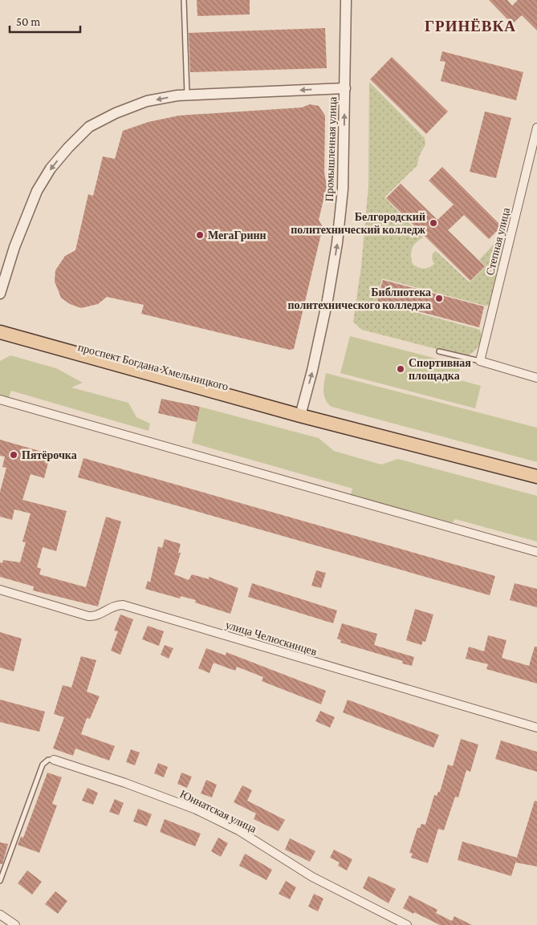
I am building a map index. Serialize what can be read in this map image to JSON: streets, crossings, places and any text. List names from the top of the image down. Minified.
{"streets":{"main road":["проспект Богдана Хмельницкого"],"street":["Промышленная улица","Степная улица","улица Челюскинцев","Юннатская улица"]},"crossings":[["Промышленная улица","проспект Богдана Хмельницкого"]],"one_way":["Промышленная улица"],"districts":["ГРИНЁВКА"],"places":["Белгородский политехнический колледж","МегаГринн","Библиотека политехнического колледжа","Спортивная площадка","Пятёрочка"],"scale_bar":"50 m"}
